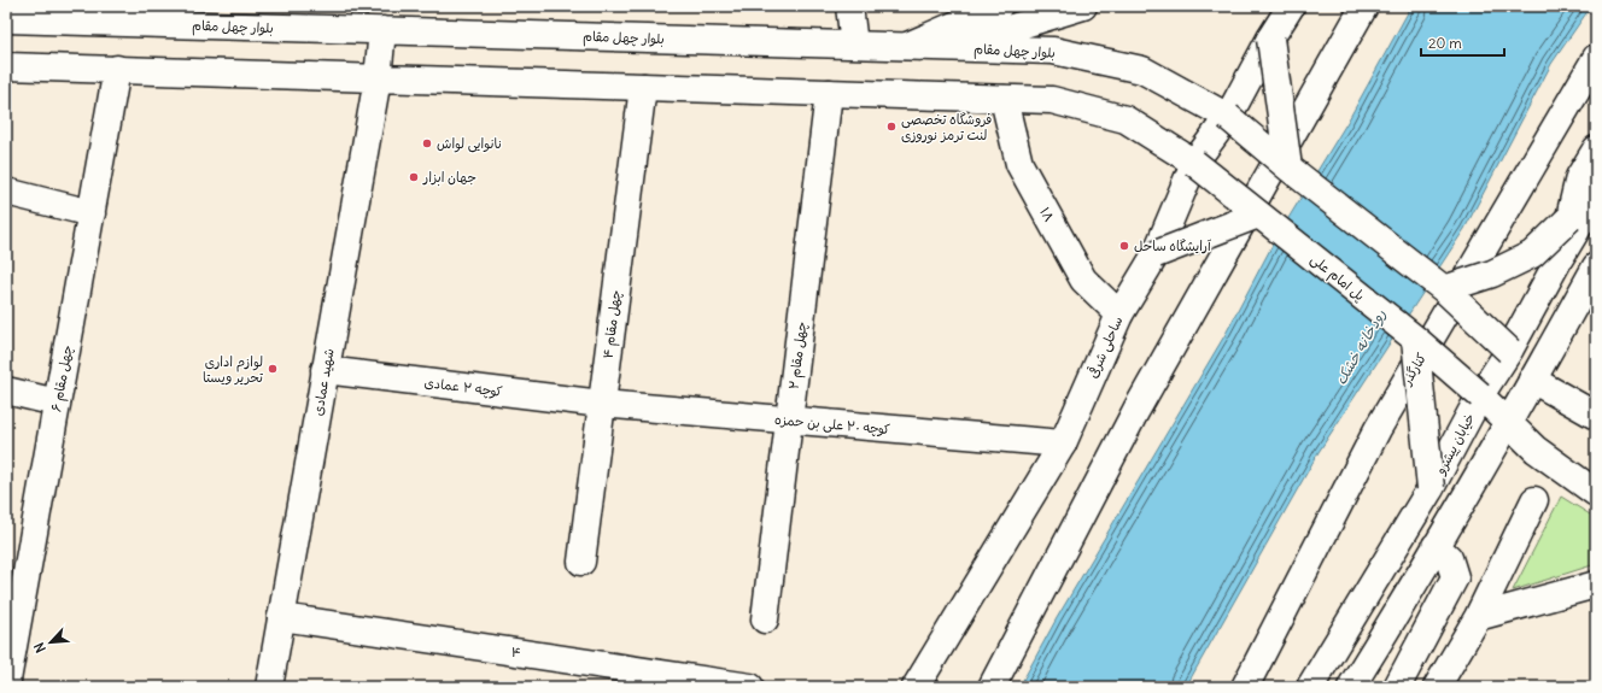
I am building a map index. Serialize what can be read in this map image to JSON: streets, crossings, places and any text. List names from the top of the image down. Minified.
{"streets":{"main road":["بلوار چهل مقام","۱۸","پل امام علی","چهل مقام ۴","ساحلی شرقی","چهل مقام ۲","کنارگذر","چهل مقام ۶","شهید عمادی","کوچه ۲ عمادی","کوچه ۲۰ علی بن حمزه","خیابان پیشرو","۴"]},"crossings":[["بلوار چهل مقام","ساحلی شرقی"],["بلوار چهل مقام","شهید عمادی"],["۱۸","ساحلی شرقی"],["پل امام علی","ساحلی شرقی"],["پل امام علی","خیابان پیشرو"],["چهل مقام ۴","کوچه ۲ عمادی"],["چهل مقام ۴","کوچه ۲۰ علی بن حمزه"],["ساحلی شرقی","کوچه ۲۰ علی بن حمزه"],["چهل مقام ۲","کوچه ۲۰ علی بن حمزه"],["شهید عمادی","کوچه ۲ عمادی"],["شهید عمادی","۴"],["کوچه ۲ عمادی","کوچه ۲۰ علی بن حمزه"]],"water":["رودخانه خشک"],"places":["فروشگاه تخصصی لنت ترمز نوروزی","نانوایی لواش","جهان ابزار","آرایشگاه ساحل","لوازم اداری تحریر ویستا"],"scale_bar":"20 m","north":"bottom left"}
